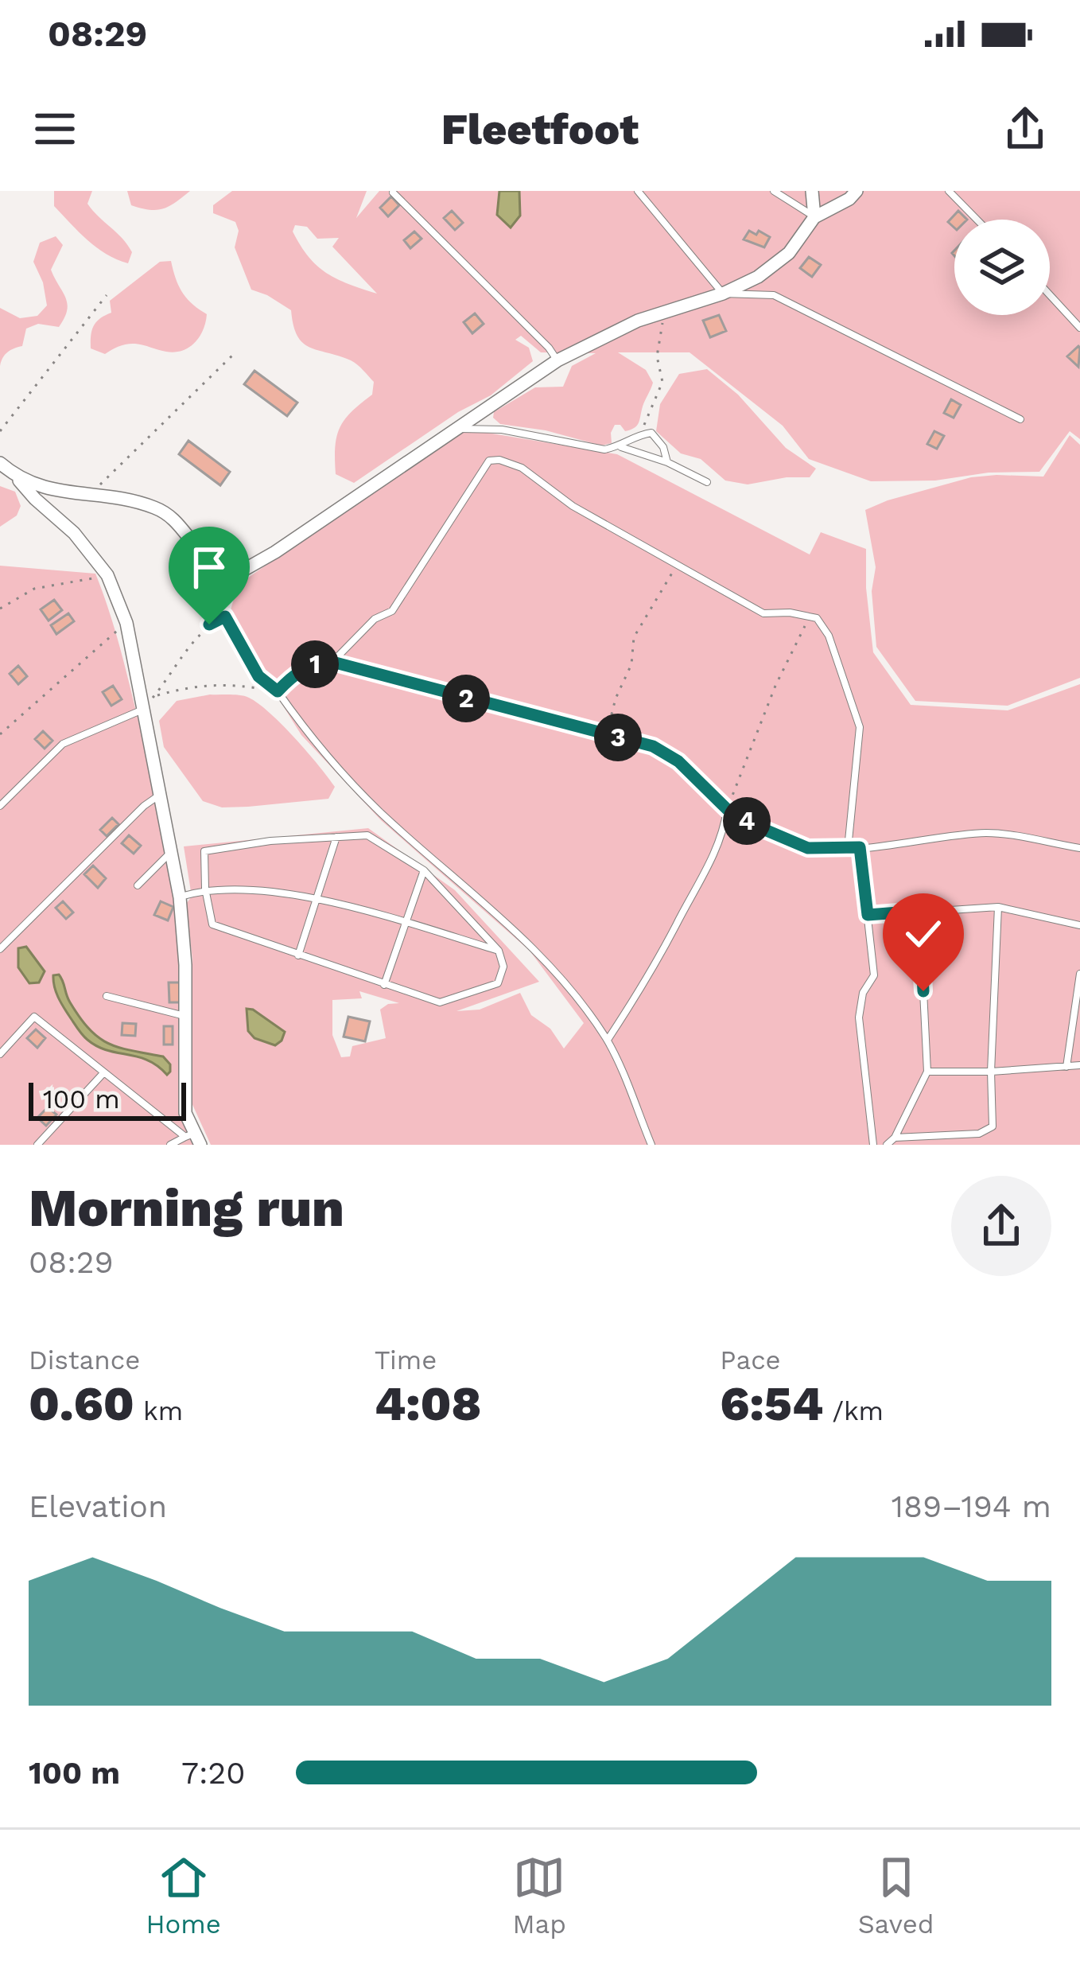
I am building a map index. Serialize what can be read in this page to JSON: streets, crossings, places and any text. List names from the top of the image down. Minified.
{"scale_bar":"100 m","page":{"status":"08:29","header":"Fleetfoot","pins":["1","2","3","4"],"scale":"100 m","heading":["Morning run","08:29"],"stats":[["Distance","0.60 km"],["Time","4:08"],["Pace","6:54 /km"]],"chart":["Elevation","189–194 m"],"list":[{"name":"100 m","note":"7:20"}],"tabs":["Home","Map","Saved"]}}
